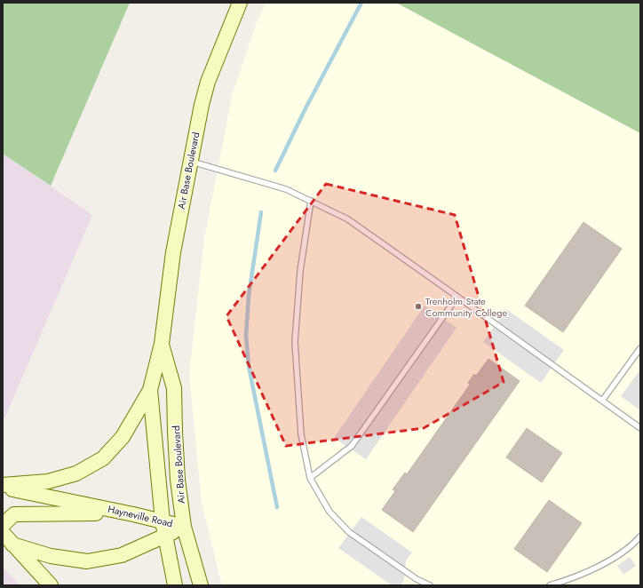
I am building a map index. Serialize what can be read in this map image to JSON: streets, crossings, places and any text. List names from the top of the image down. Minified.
{"streets":{"street":["Air Base Boulevard","Hayneville Road"]},"crossings":[["Air Base Boulevard","Hayneville Road"]],"places":["Trenholm State Community College"]}
